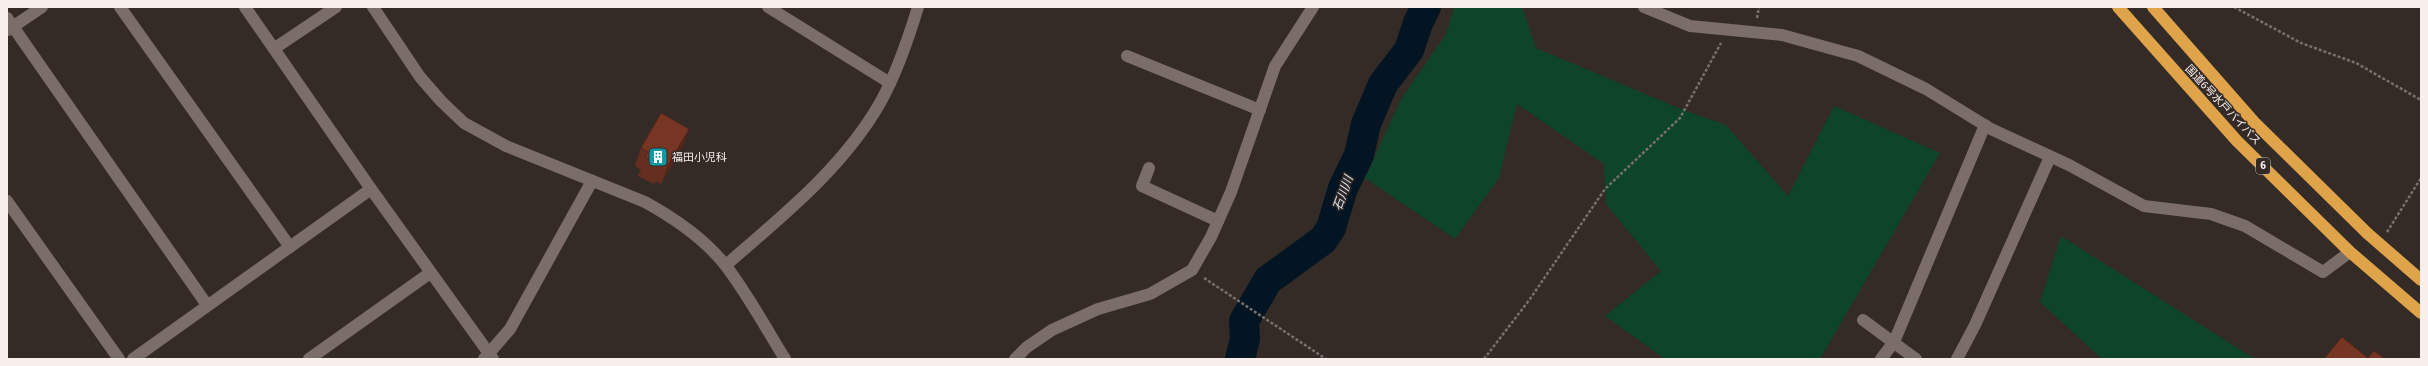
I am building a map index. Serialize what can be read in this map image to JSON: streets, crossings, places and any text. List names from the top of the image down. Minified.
{"streets":{"highway":["国道6号水戸バイパス","6"]},"water":["石川川"],"places":{"building":["福田小児科"]}}
